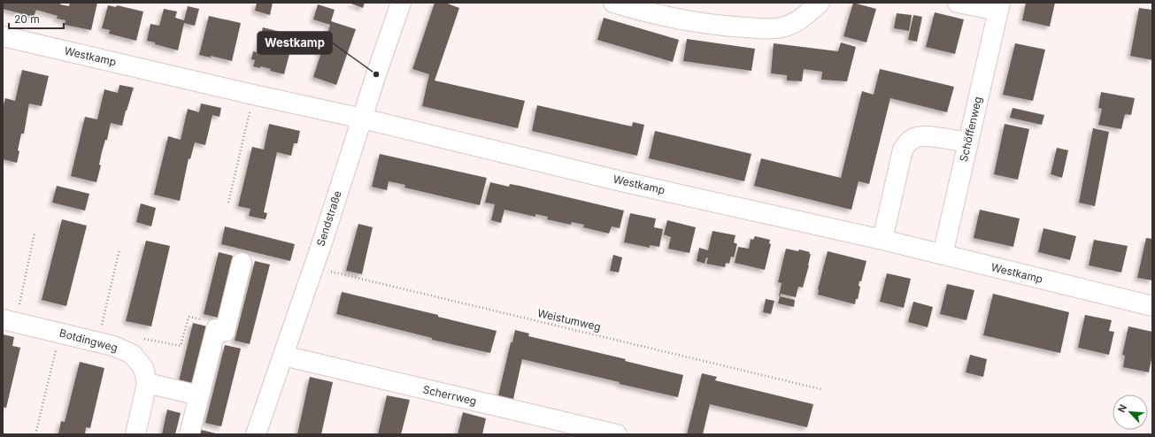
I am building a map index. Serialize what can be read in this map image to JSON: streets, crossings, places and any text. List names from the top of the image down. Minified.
{"streets":{"street":["Westkamp","Schöffenweg","Sendstraße","Botdingweg","Scherrweg"],"path":["Weistumweg"]},"crossings":[["Westkamp","Schöffenweg"],["Westkamp","Sendstraße"],["Sendstraße","Weistumweg"],["Sendstraße","Scherrweg"]],"places":["Westkamp"],"scale_bar":"20 m","north":"top left"}
